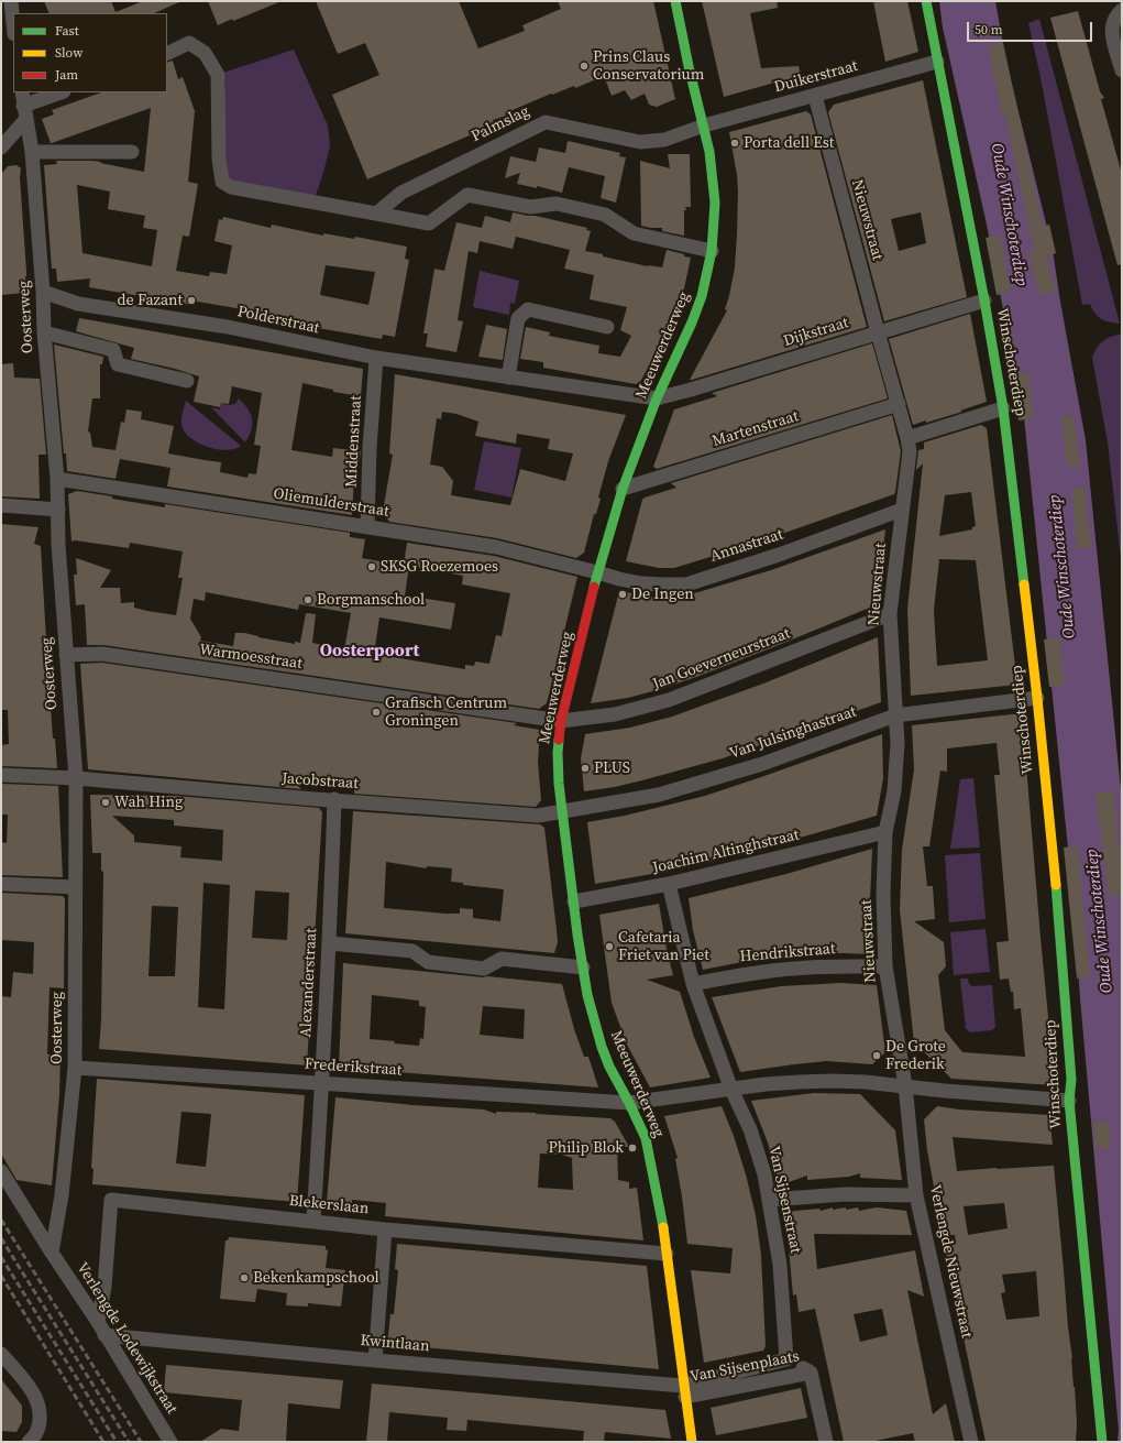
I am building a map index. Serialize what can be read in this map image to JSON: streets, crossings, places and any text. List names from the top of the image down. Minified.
{"streets":{"street":["Duikerstraat","Palmslag","Nieuwstraat","Oosterweg","Polderstraat","Dijkstraat","Meeuwerderweg","Winschoterdiep","Martenstraat","Middenstraat","Oliemulderstraat","Annastraat","Warmoesstraat","Jan Goeverneurstraat","Van Julsinghastraat","Jacobstraat","Joachim Altinghstraat","Hendrikstraat","Alexanderstraat","Frederikstraat","Van Sijsenstraat","Blekerslaan","Verlengde Nieuwstraat","Verlengde Lodewijkstraat","Kwintlaan","Van Sijsenplaats"]},"crossings":[["Duikerstraat","Palmslag"],["Duikerstraat","Nieuwstraat"],["Duikerstraat","Meeuwerderweg"],["Duikerstraat","Winschoterdiep"],["Palmslag","Meeuwerderweg"],["Nieuwstraat","Dijkstraat"],["Nieuwstraat","Martenstraat"],["Nieuwstraat","Annastraat"],["Nieuwstraat","Jan Goeverneurstraat"],["Nieuwstraat","Van Julsinghastraat"],["Nieuwstraat","Joachim Altinghstraat"],["Nieuwstraat","Hendrikstraat"],["Nieuwstraat","Frederikstraat"],["Nieuwstraat","Verlengde Nieuwstraat"],["Oosterweg","Polderstraat"],["Oosterweg","Oliemulderstraat"],["Oosterweg","Warmoesstraat"],["Oosterweg","Jacobstraat"],["Oosterweg","Frederikstraat"],["Oosterweg","Verlengde Lodewijkstraat"],["Polderstraat","Dijkstraat"],["Polderstraat","Meeuwerderweg"],["Polderstraat","Middenstraat"],["Dijkstraat","Meeuwerderweg"],["Dijkstraat","Winschoterdiep"],["Meeuwerderweg","Martenstraat"],["Meeuwerderweg","Oliemulderstraat"],["Meeuwerderweg","Annastraat"],["Meeuwerderweg","Warmoesstraat"],["Meeuwerderweg","Jan Goeverneurstraat"],["Meeuwerderweg","Van Julsinghastraat"],["Meeuwerderweg","Jacobstraat"],["Meeuwerderweg","Joachim Altinghstraat"],["Meeuwerderweg","Frederikstraat"],["Meeuwerderweg","Blekerslaan"],["Meeuwerderweg","Kwintlaan"],["Meeuwerderweg","Van Sijsenplaats"],["Winschoterdiep","Van Julsinghastraat"],["Winschoterdiep","Frederikstraat"],["Middenstraat","Oliemulderstraat"],["Oliemulderstraat","Annastraat"],["Warmoesstraat","Jan Goeverneurstraat"],["Van Julsinghastraat","Jacobstraat"],["Jacobstraat","Alexanderstraat"],["Joachim Altinghstraat","Van Sijsenstraat"],["Hendrikstraat","Van Sijsenstraat"],["Alexanderstraat","Frederikstraat"],["Alexanderstraat","Blekerslaan"],["Frederikstraat","Van Sijsenstraat"],["Frederikstraat","Verlengde Nieuwstraat"],["Van Sijsenstraat","Van Sijsenplaats"],["Blekerslaan","Verlengde Lodewijkstraat"],["Verlengde Lodewijkstraat","Kwintlaan"],["Kwintlaan","Van Sijsenplaats"]],"districts":["Oosterpoort"],"water":["Oude Winschoterdiep"],"places":["Prins Claus Conservatorium","Porta dell Est","de Fazant","SKSG Roezemoes","De Ingen","Borgmanschool","Grafisch Centrum Groningen","PLUS","Wah Hing","Cafetaria Friet van Piet","De Grote Frederik","Philip Blok","Bekenkampschool"],"legend":["Fast","Slow","Jam"],"scale_bar":"50 m"}
